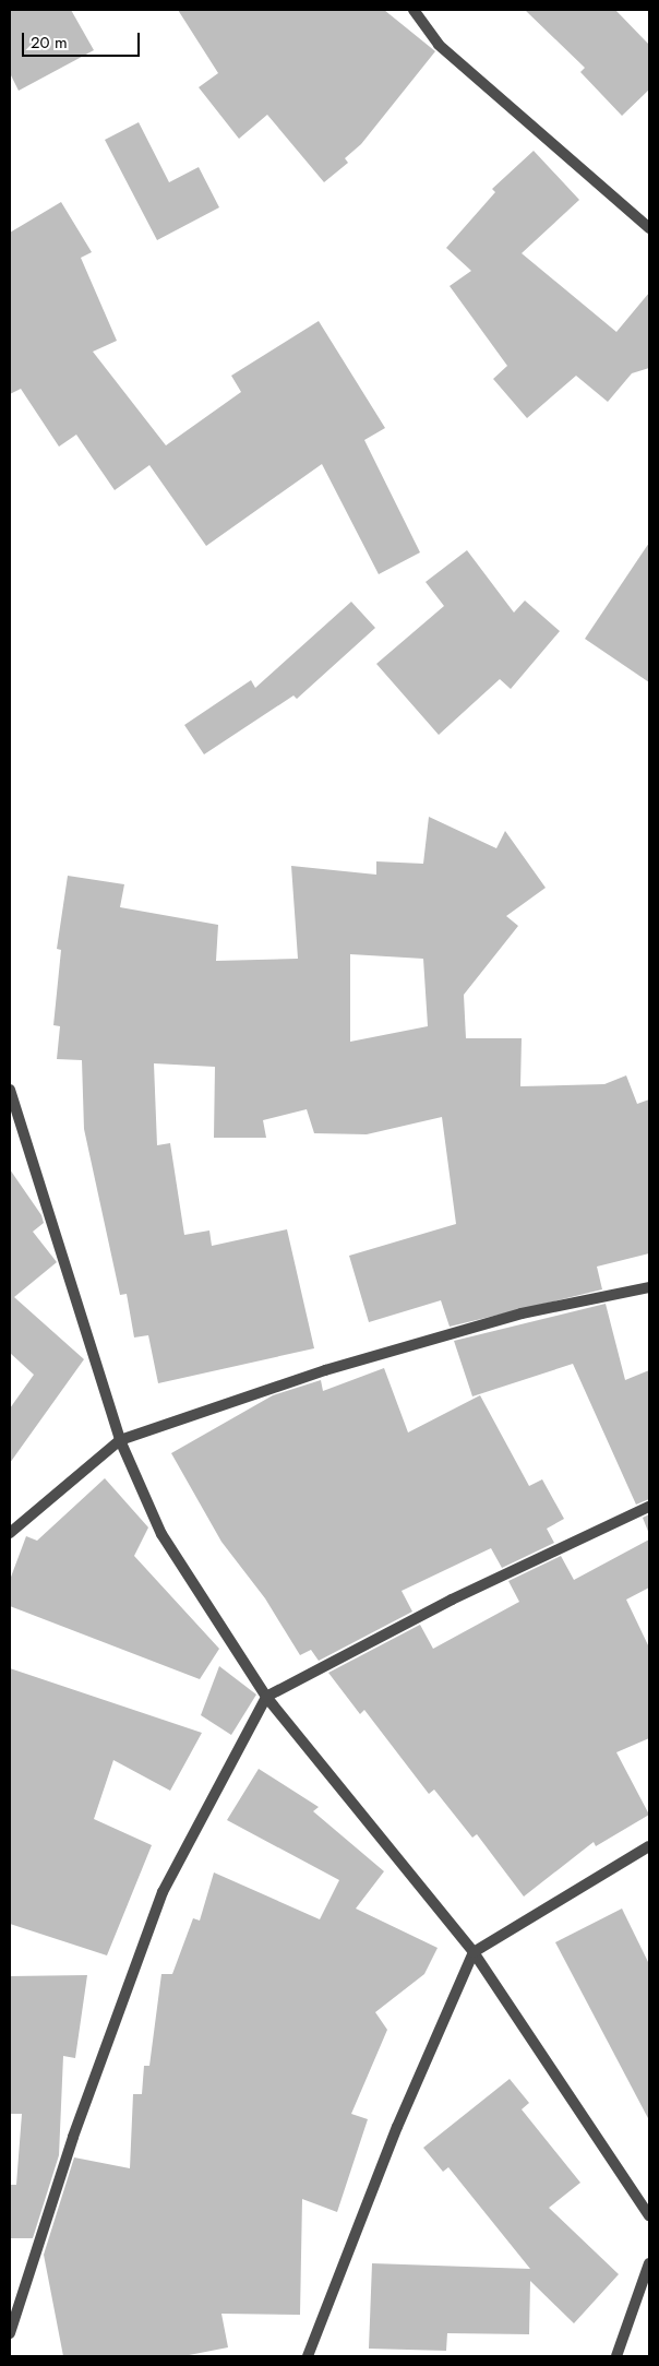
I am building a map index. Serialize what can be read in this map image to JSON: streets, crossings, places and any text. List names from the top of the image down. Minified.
{"scale_bar":"20 m"}
